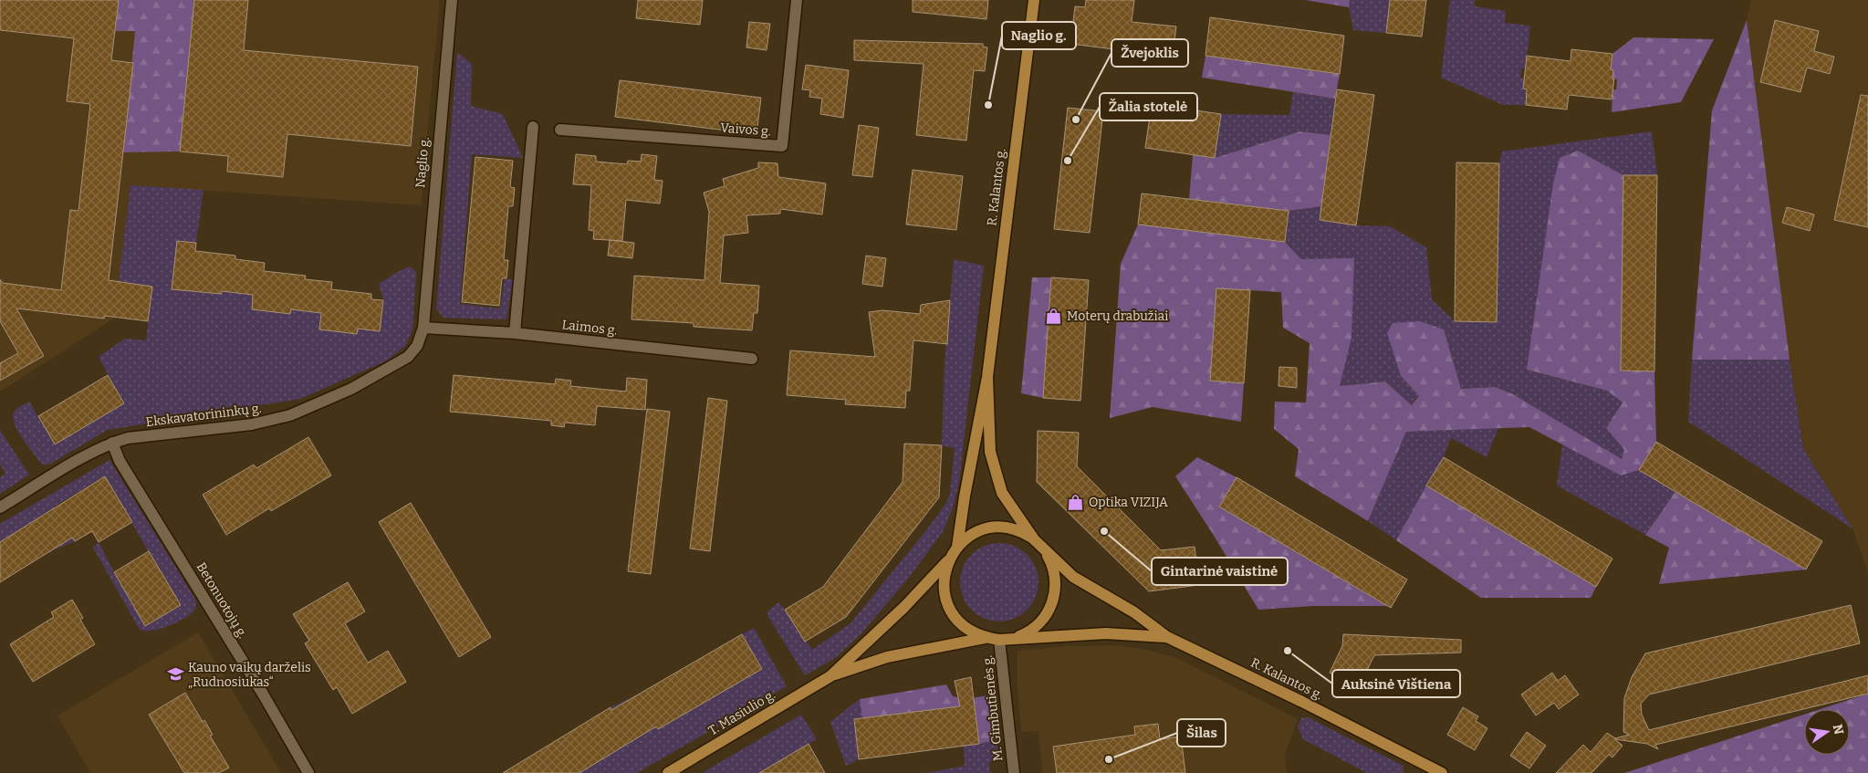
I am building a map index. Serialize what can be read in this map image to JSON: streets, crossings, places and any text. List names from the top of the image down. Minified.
{"streets":{"main road":["R. Kalantos g.","T. Masiulio g."],"street":["Vaivos g.","Naglio g.","Laimos g.","Ekskavatorininkų g.","Betonuotojų g.","M. Gimbutienės g."]},"crossings":[["Naglio g.","Laimos g."],["Naglio g.","Ekskavatorininkų g."],["R. Kalantos g.","M. Gimbutienės g."],["R. Kalantos g.","T. Masiulio g."],["Laimos g.","Ekskavatorininkų g."],["Ekskavatorininkų g.","Betonuotojų g."],["M. Gimbutienės g.","T. Masiulio g."]],"places":{"other":["Naglio g.","Žvejoklis","Žalia stotelė","Gintarinė vaistinė","Auksinė Vištiena","Šilas"],"shop":["Moterų drabužiai","Optika VIZIJA"],"school or university":["Kauno vaikų darželis „Rudnosiukas“"]},"north":"right"}
